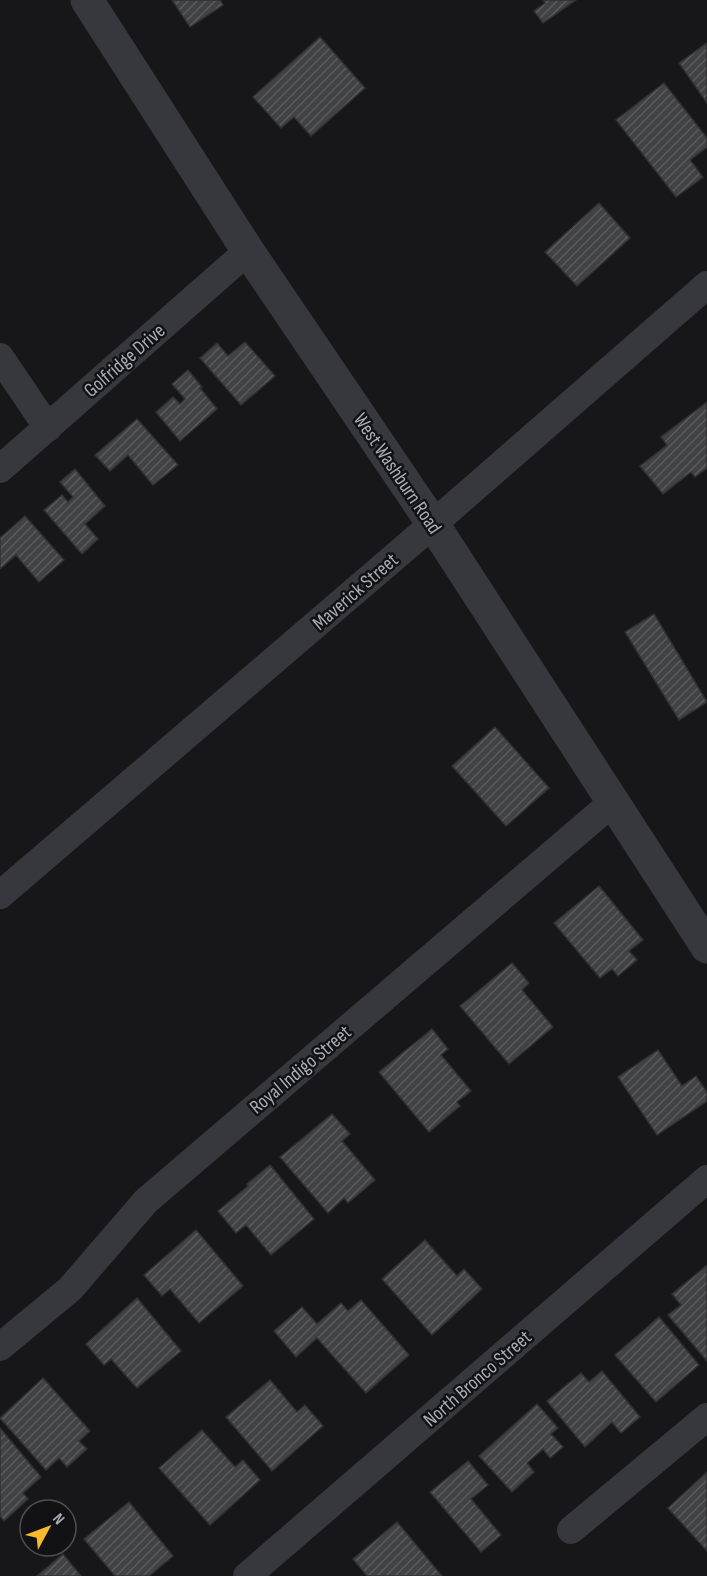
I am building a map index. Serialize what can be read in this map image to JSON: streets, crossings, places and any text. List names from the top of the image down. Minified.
{"streets":{"street":["Golfridge Drive","West Washburn Road","Maverick Street","Royal Indigo Street","North Bronco Street"]},"crossings":[["Golfridge Drive","West Washburn Road"],["West Washburn Road","Maverick Street"],["West Washburn Road","Royal Indigo Street"]],"north":"top right"}
